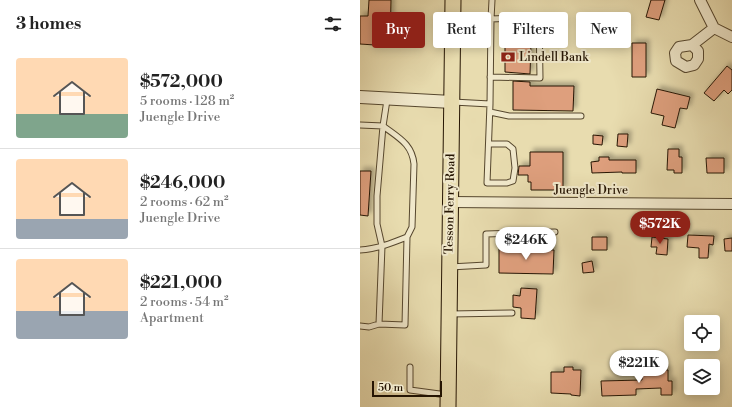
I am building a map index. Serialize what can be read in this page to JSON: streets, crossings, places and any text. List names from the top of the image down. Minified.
{"streets":{"main road":["Tesson Ferry Road"],"street":["Juengle Drive"]},"crossings":[["Juengle Drive","Tesson Ferry Road"]],"places":{"bank":["Lindell Bank"]},"scale_bar":"50 m","page":{"heading":"3 homes","chip":["Buy","Rent","Filters","New"],"list":[{"name":"$572,000","note":"5 rooms · 128 m² · Juengle Drive"},{"name":"$246,000","note":"2 rooms · 62 m² · Juengle Drive"},{"name":"$221,000","note":"2 rooms · 54 m² · Apartment"}],"price":["$572K","$246K","$221K"],"scale":"50 m"}}
